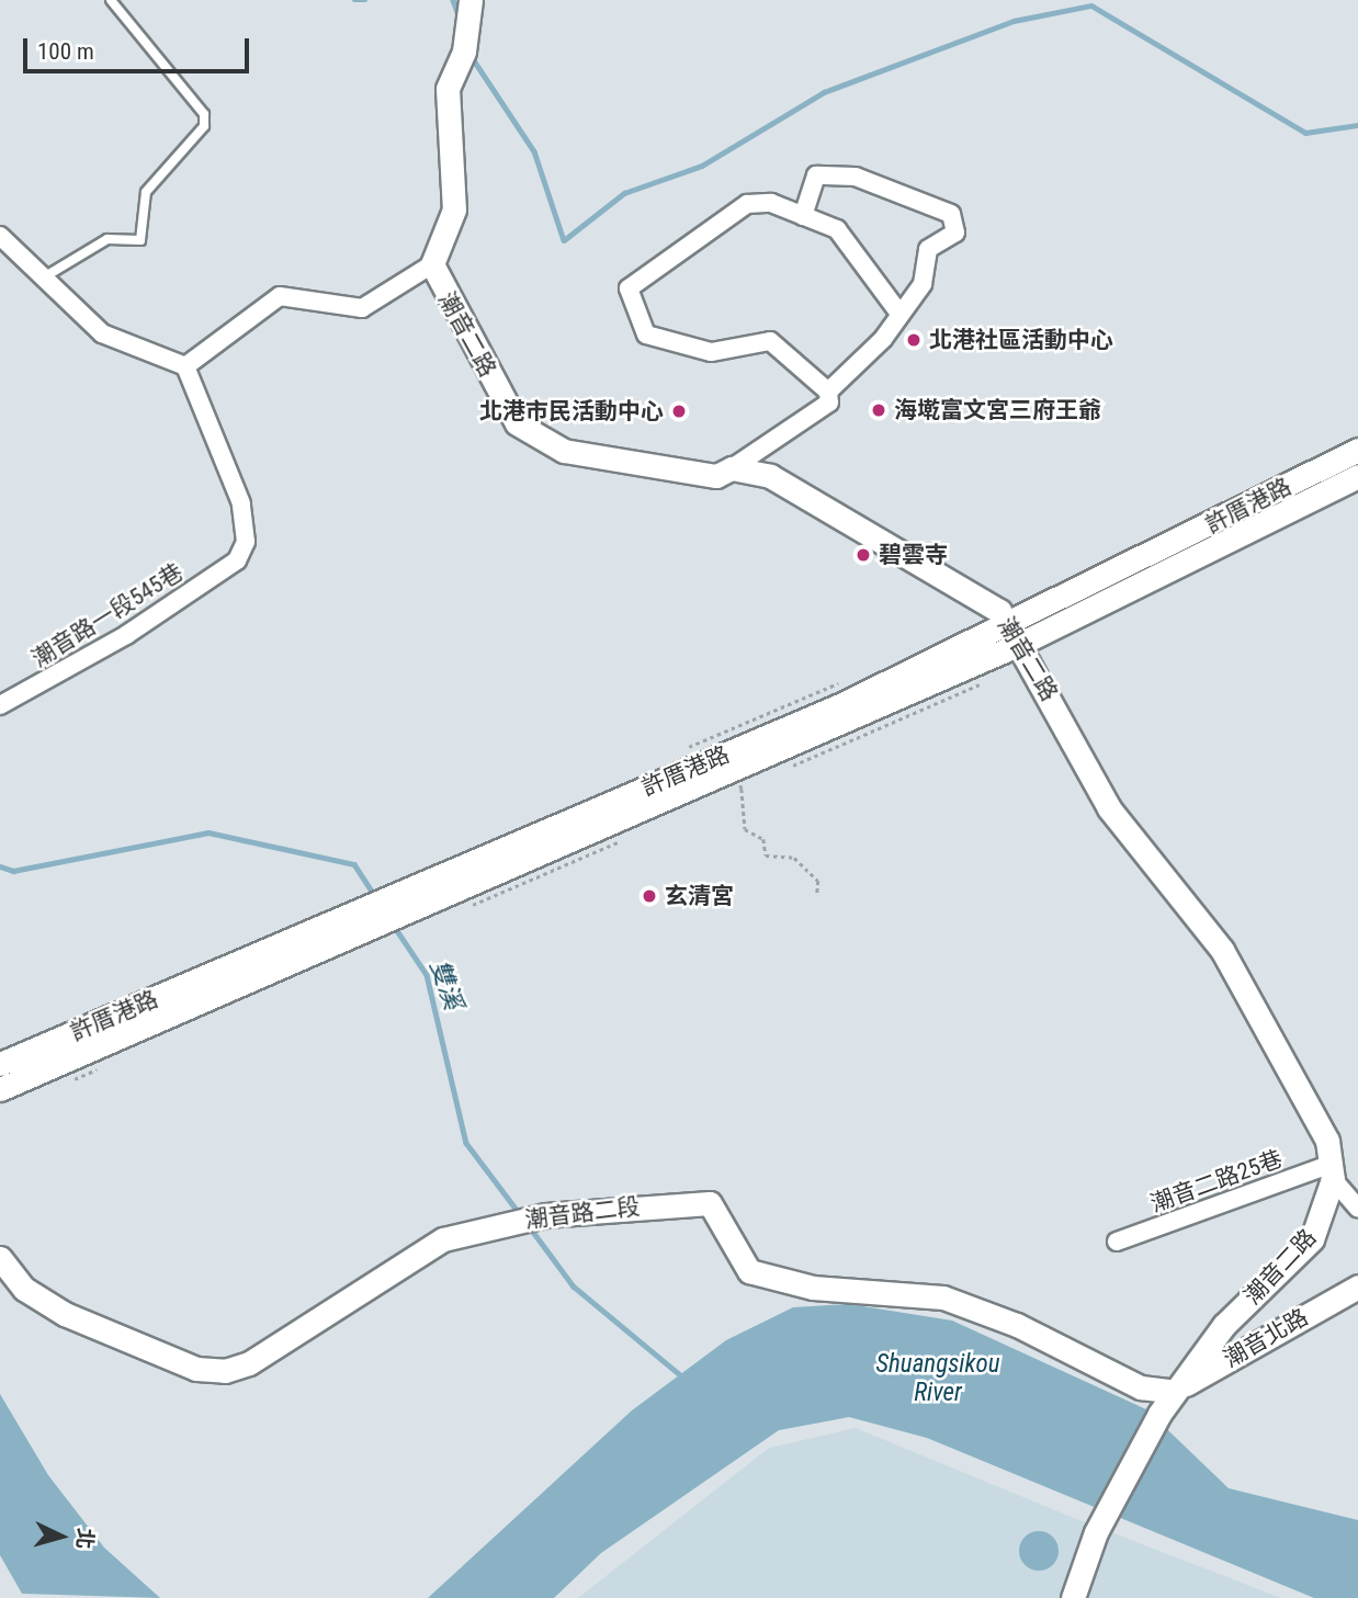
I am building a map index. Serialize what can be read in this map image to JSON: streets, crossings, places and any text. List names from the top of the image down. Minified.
{"streets":{"street":["潮音二路","許厝港路","潮音路一段545巷","潮音二路25巷","潮音路二段","潮音北路"]},"crossings":[["潮音二路","許厝港路"],["潮音二路","潮音二路25巷"],["潮音二路","潮音路二段"],["潮音二路","潮音北路"],["潮音路二段","潮音北路"]],"water":["雙溪","Shuangsikou River"],"places":["北港社區活動中心","海墘富文宮三府王爺","北港市民活動中心","碧雲寺","玄清宮"],"scale_bar":"100 m","north":"right"}
